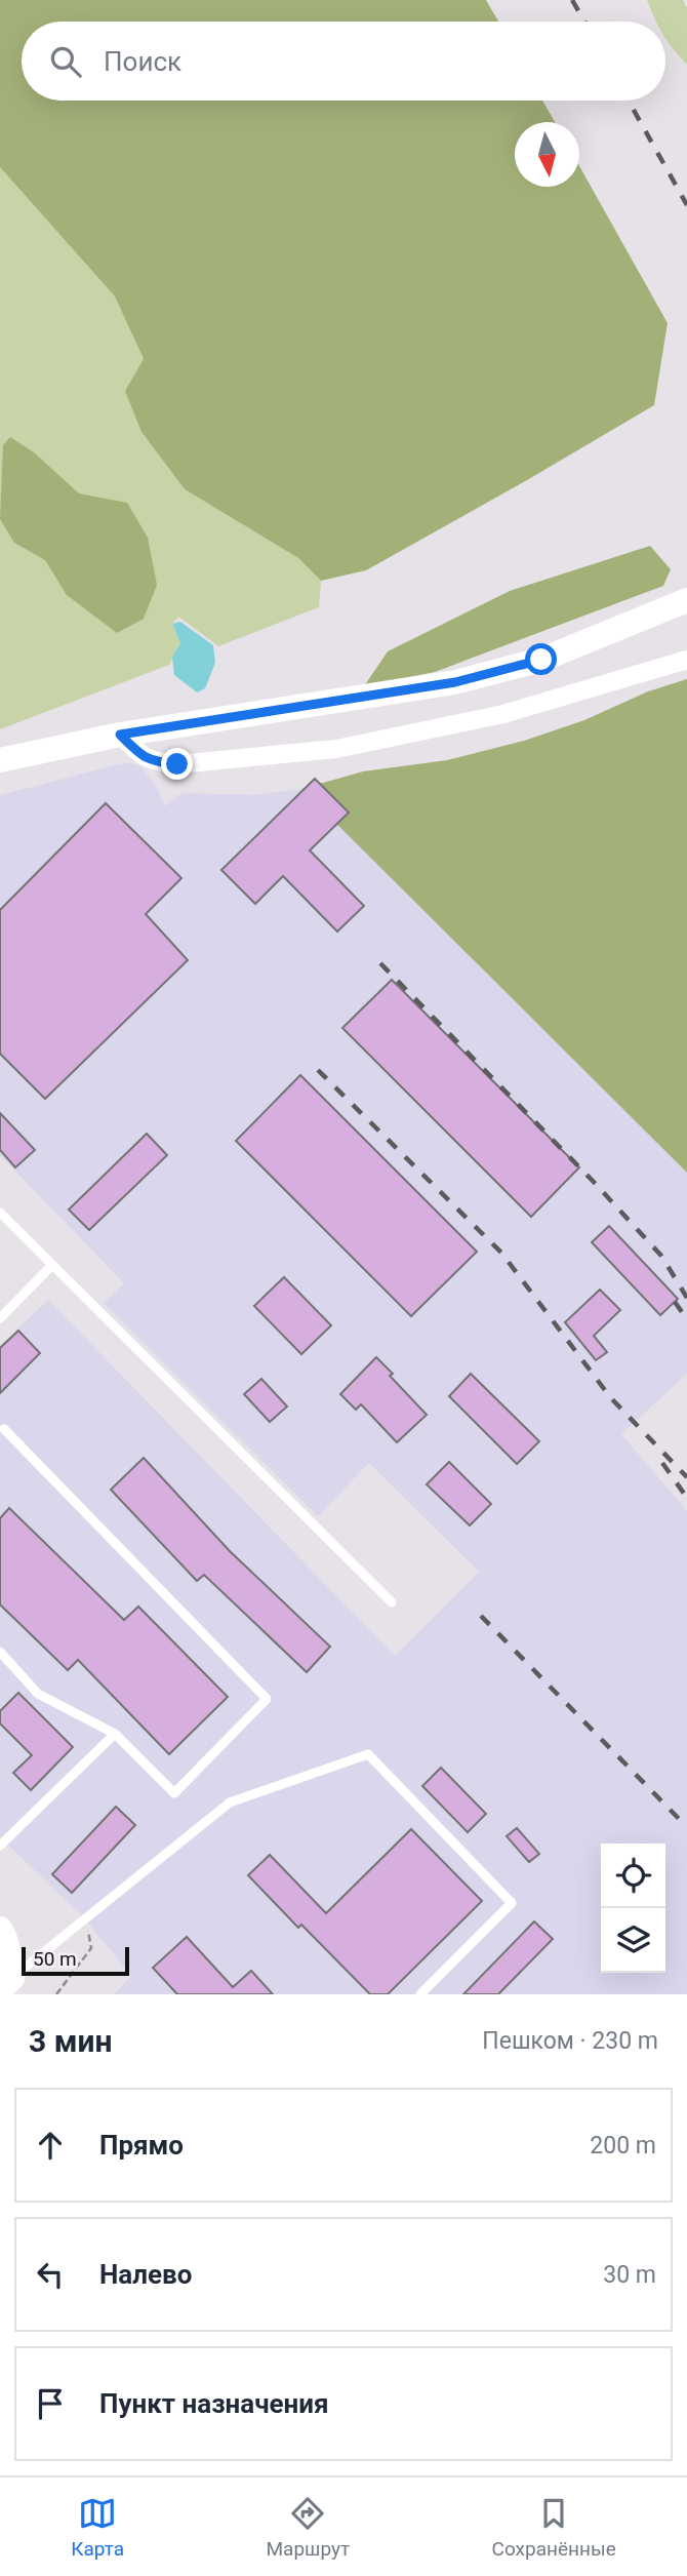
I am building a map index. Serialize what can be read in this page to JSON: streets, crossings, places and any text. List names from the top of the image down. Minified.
{"scale_bar":"50 m","north":"bottom","page":{"search":"Поиск","scale":"50 m","heading":["3 мин","Пешком · 230 m"],"list":[["Прямо","200 m"],["Налево","30 m"],"Пункт назначения"],"nav":["Карта","Маршрут","Сохранённые"]}}
